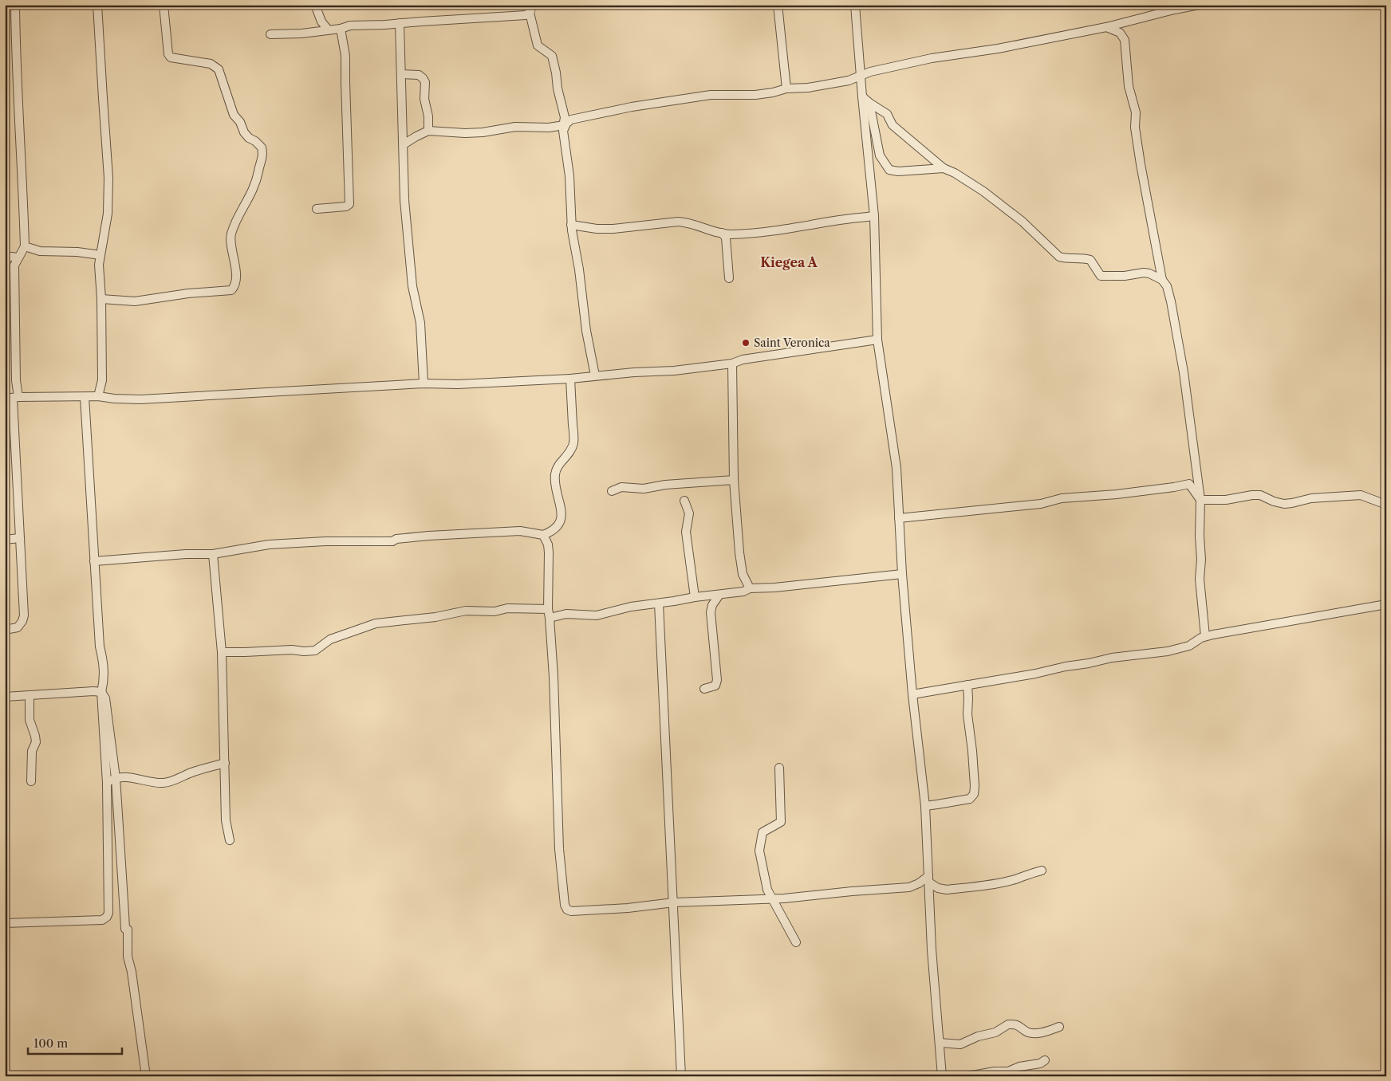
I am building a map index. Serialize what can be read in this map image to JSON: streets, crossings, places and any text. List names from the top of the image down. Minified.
{"districts":["Kiegea A"],"places":["Saint Veronica"],"scale_bar":"100 m"}
